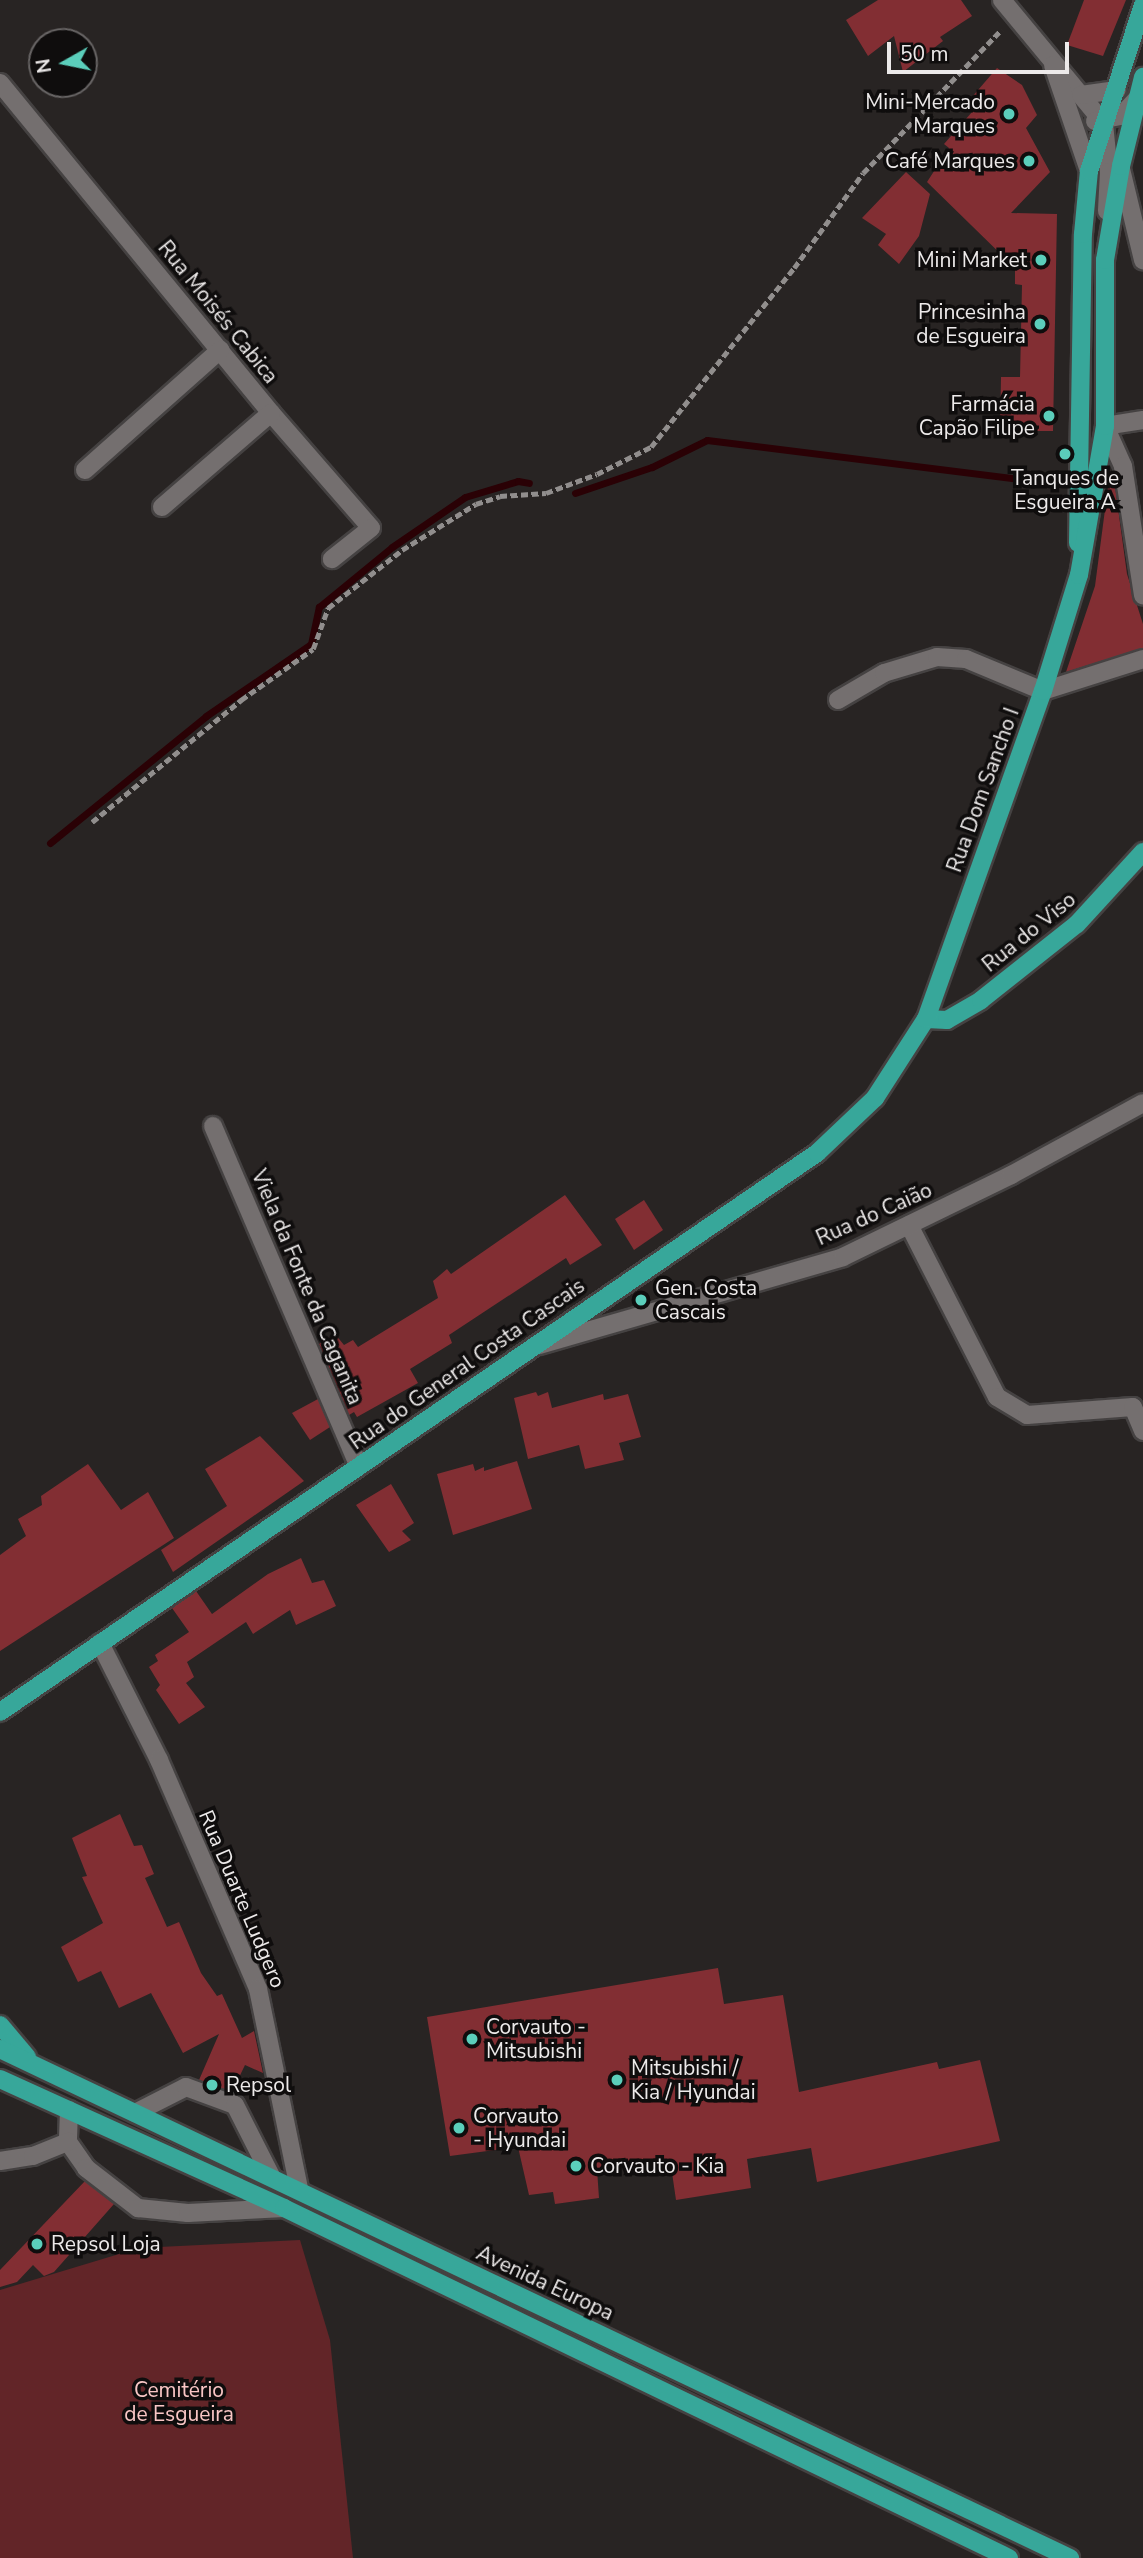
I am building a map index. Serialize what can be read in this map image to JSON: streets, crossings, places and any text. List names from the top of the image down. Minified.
{"streets":{"main road":["Rua Dom Sancho I","Rua do Viso","Rua do General Costa Cascais","Avenida Europa"],"street":["Rua Moisés Cabica","Rua do Caião","Viela da Fonte da Caganita","Rua Duarte Ludgero"]},"crossings":[["Rua Dom Sancho I","Rua do Viso"],["Rua Dom Sancho I","Rua do General Costa Cascais"],["Rua do Viso","Rua do General Costa Cascais"],["Rua do Caião","Rua do General Costa Cascais"],["Viela da Fonte da Caganita","Rua do General Costa Cascais"],["Rua do General Costa Cascais","Rua Duarte Ludgero"],["Rua Duarte Ludgero","Avenida Europa"]],"parks":["Cemitério de Esgueira"],"places":["Mini-Mercado Marques","Café Marques","Mini Market","Princesinha de Esgueira","Farmácia Capão Filipe","Tanques de Esgueira A","Gen. Costa Cascais","Corvauto - Mitsubishi","Mitsubishi / Kia / Hyundai","Repsol","Corvauto - Hyundai","Corvauto - Kia","Repsol Loja"],"scale_bar":"50 m","north":"left"}
